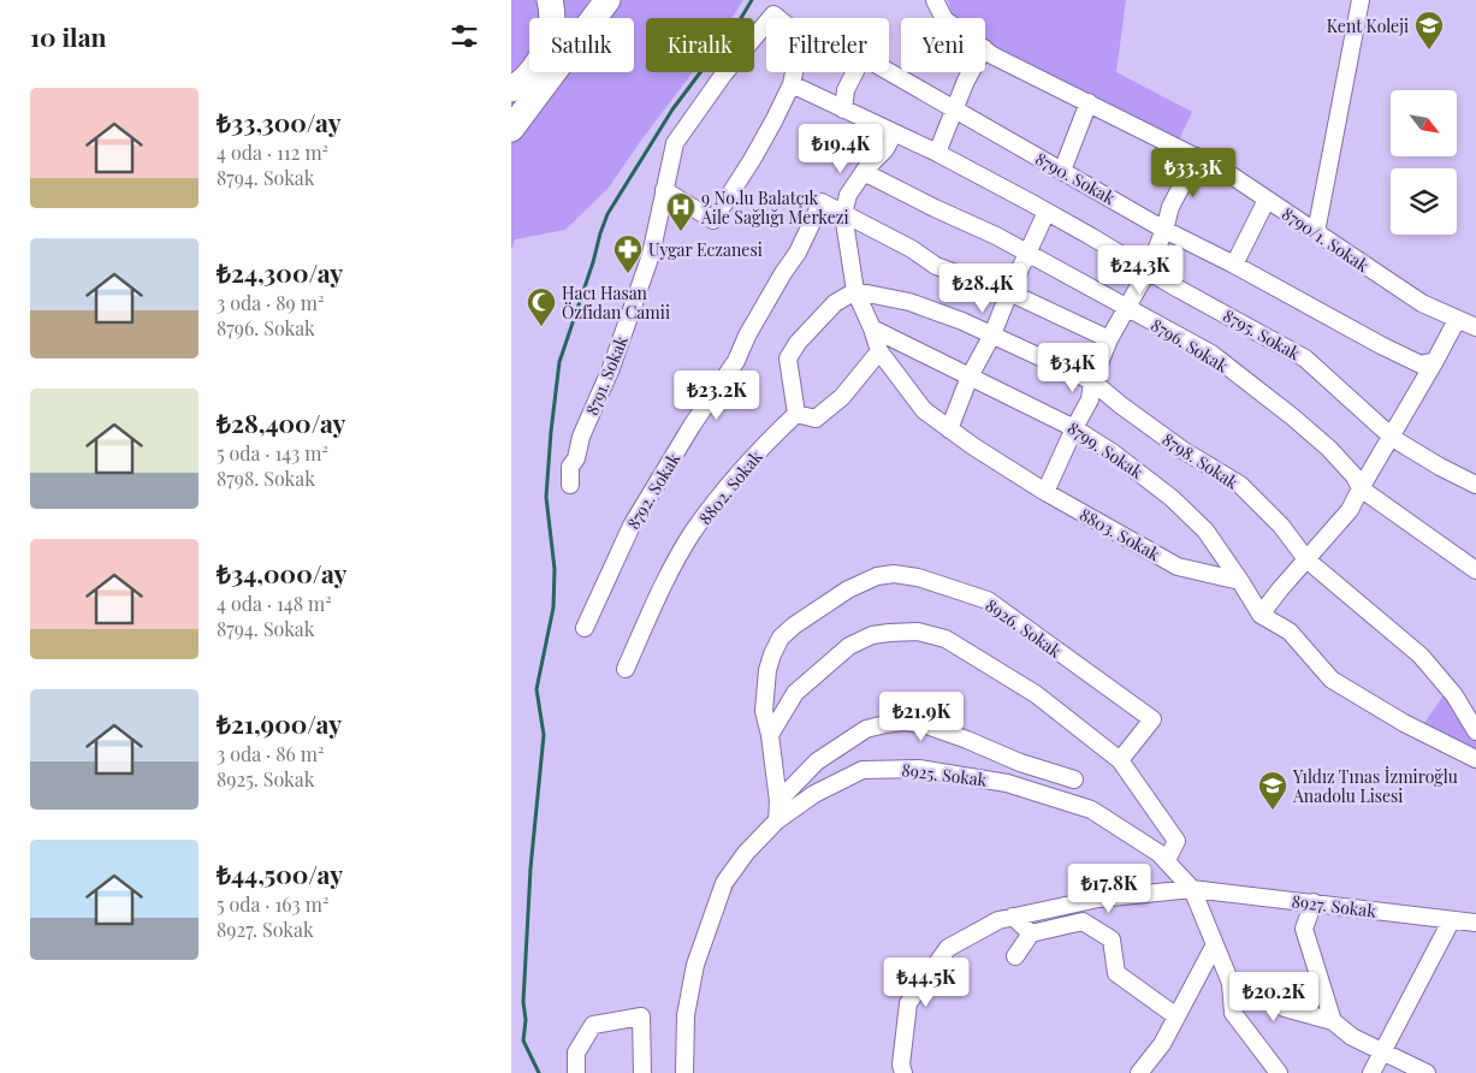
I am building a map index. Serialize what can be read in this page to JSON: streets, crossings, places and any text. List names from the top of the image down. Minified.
{"streets":{"street":["8790. Sokak","8790/1. Sokak","8795. Sokak","8796. Sokak","8791. Sokak","8799. Sokak","8798. Sokak","8802. Sokak","8792. Sokak","8803. Sokak","8926. Sokak","8925. Sokak","8927. Sokak"]},"crossings":[["8799. Sokak","8803. Sokak"],["8798. Sokak","8803. Sokak"],["8792. Sokak","8803. Sokak"],["8926. Sokak","8925. Sokak"]],"places":{"school or university":["Kent Koleji","Yıldız Tınas İzmiroğlu Anadolu Lisesi"],"hospital":["9 No.lu Balatçık Aile Sağlığı Merkezi"],"pharmacy":["Uygar Eczanesi"],"mosque":["Hacı Hasan Özfidan Camii"]},"north":"bottom right","page":{"heading":"10 ilan","chip":["Satılık","Kiralık","Filtreler","Yeni"],"list":[{"name":"₺33,300/ay","note":"4 oda · 112 m² · 8794. Sokak"},{"name":"₺24,300/ay","note":"3 oda · 89 m² · 8796. Sokak"},{"name":"₺28,400/ay","note":"5 oda · 143 m² · 8798. Sokak"},{"name":"₺34,000/ay","note":"4 oda · 148 m² · 8794. Sokak"},{"name":"₺21,900/ay","note":"3 oda · 86 m² · 8925. Sokak"},{"name":"₺44,500/ay","note":"5 oda · 163 m² · 8927. Sokak"}],"price":["₺19.4K","₺33.3K","₺24.3K","₺28.4K","₺34K","₺23.2K","₺21.9K","₺17.8K","₺44.5K","₺20.2K"]}}
